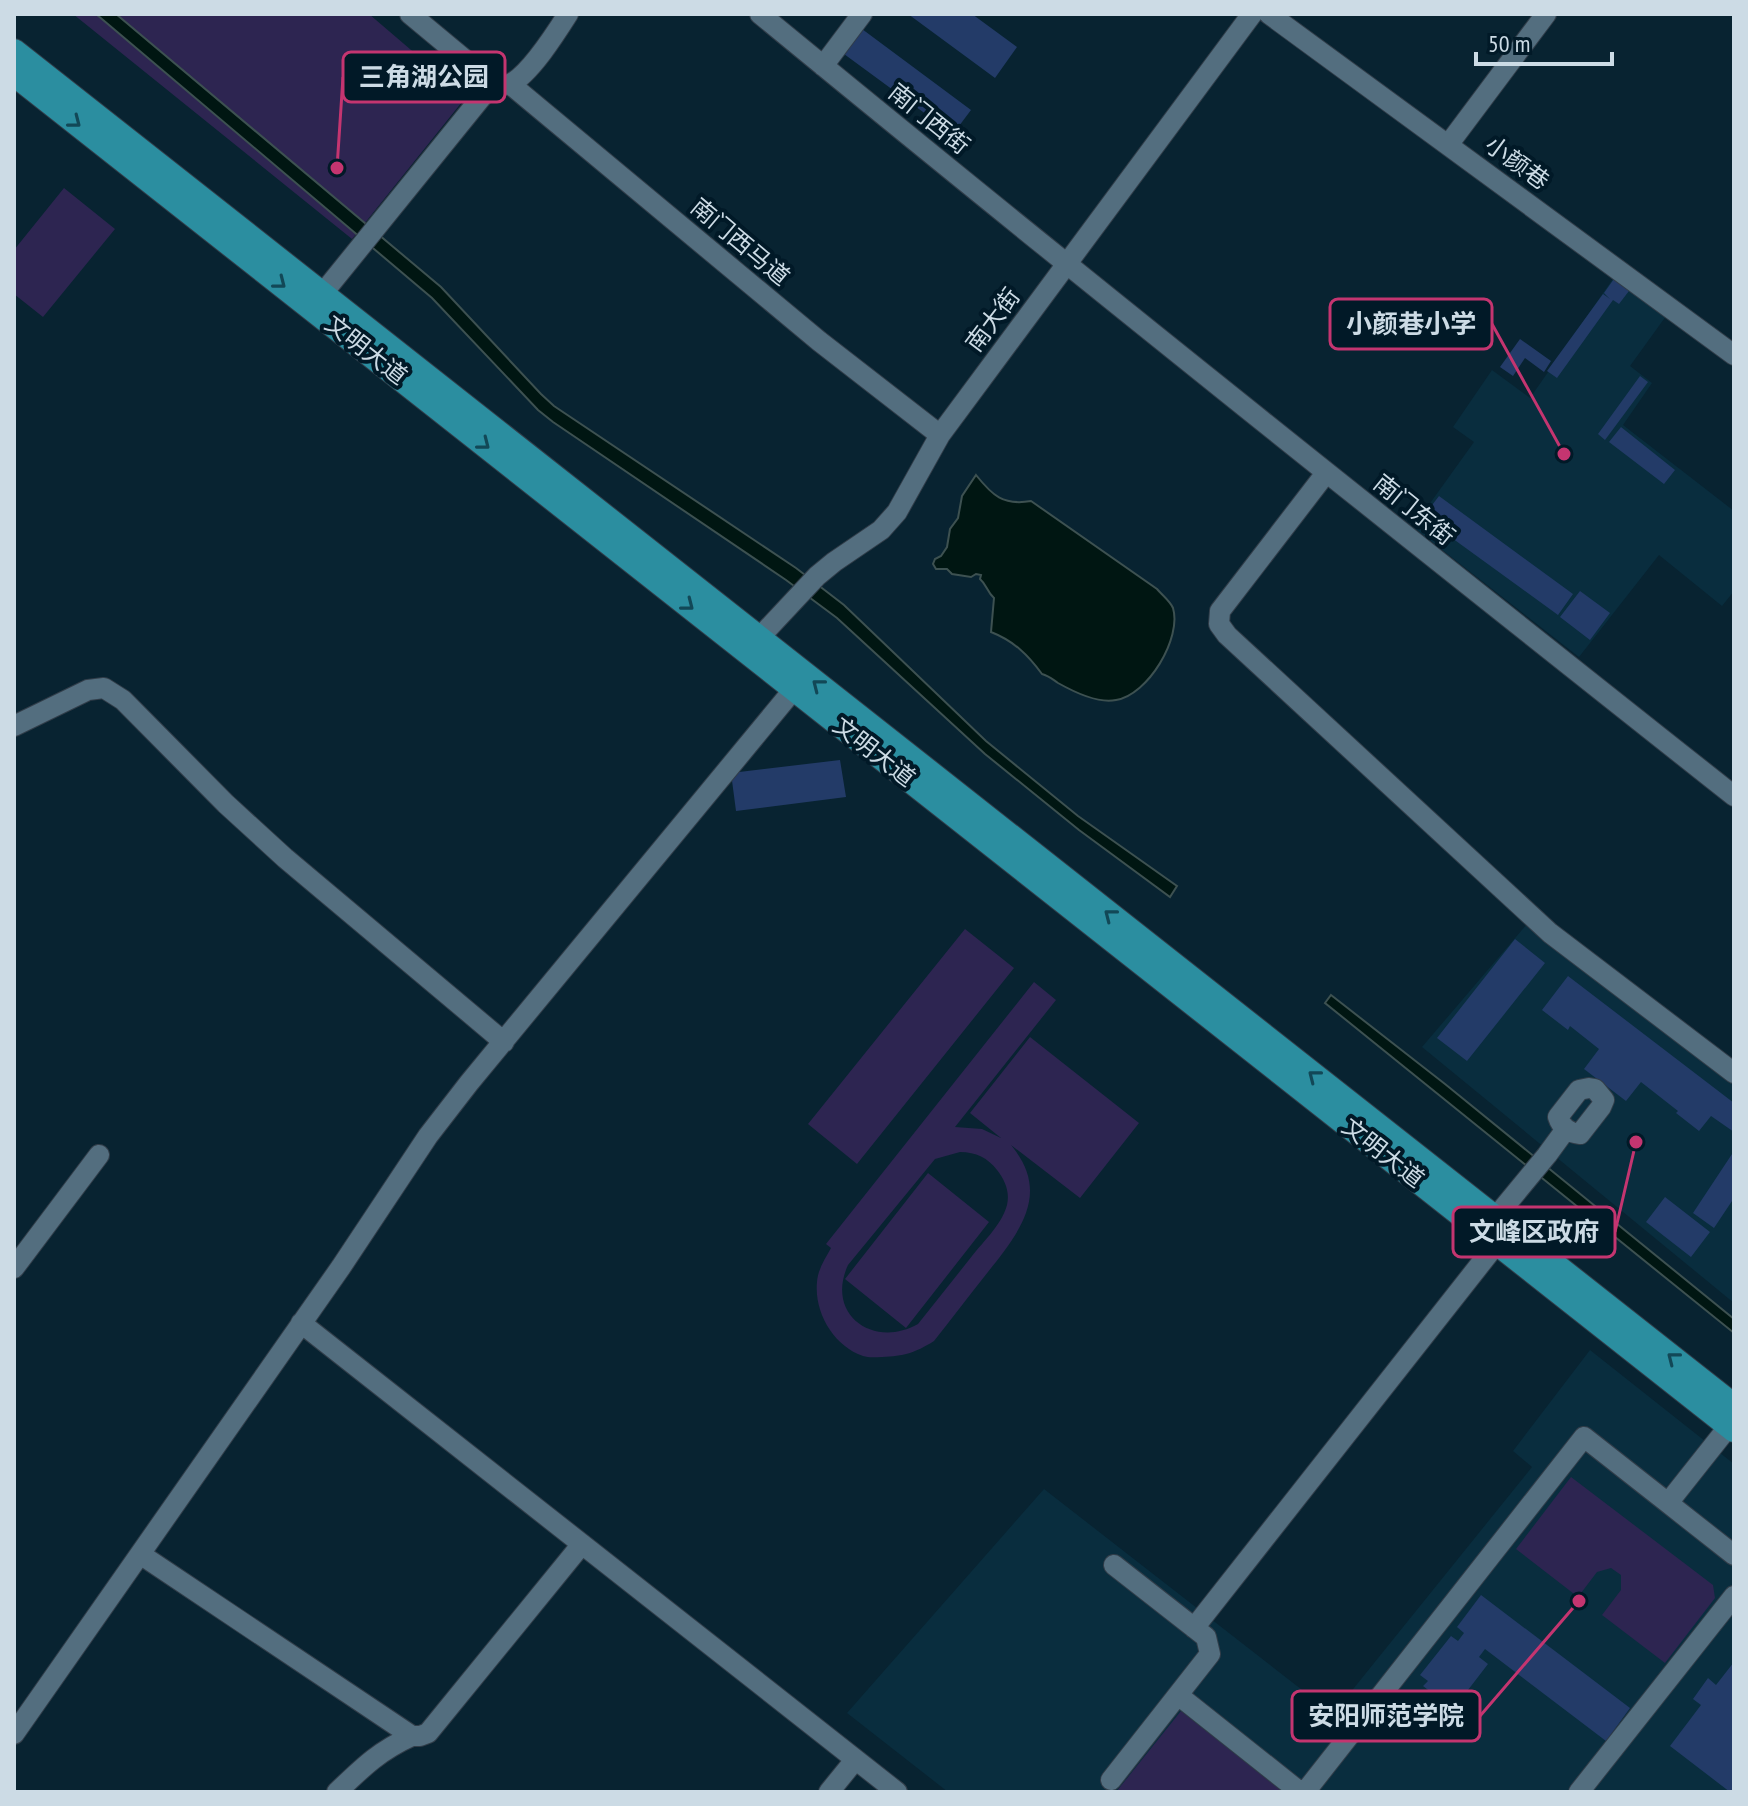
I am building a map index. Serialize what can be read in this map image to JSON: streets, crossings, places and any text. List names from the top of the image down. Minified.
{"streets":{"main road":["文明大道"],"street":["南门西街","小颜巷","南门西马道","南大街","南门东街"]},"crossings":[["南门西街","南大街"],["南门西街","南门东街"],["南门西马道","南大街"],["南大街","文明大道"],["南大街","南门东街"]],"places":["三角湖公园","小颜巷小学","文峰区政府","安阳师范学院"],"scale_bar":"50 m"}
